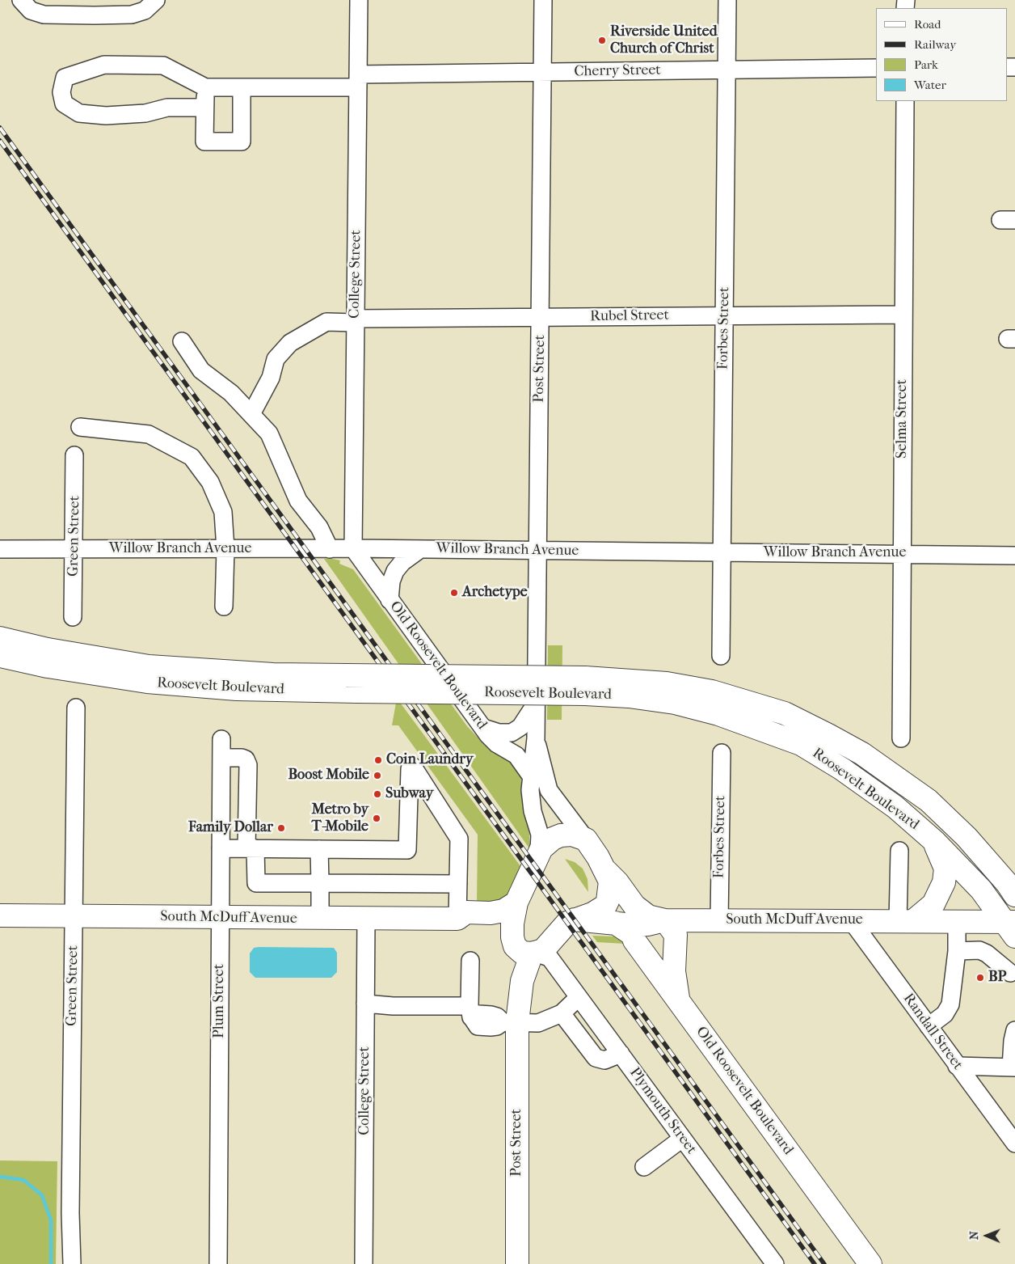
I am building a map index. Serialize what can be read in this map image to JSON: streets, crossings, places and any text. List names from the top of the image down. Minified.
{"streets":{"main road":["Post Street","Old Roosevelt Boulevard","Roosevelt Boulevard","South McDuff Avenue"],"street":["Cherry Street","College Street","Rubel Street","Forbes Street","Selma Street","Green Street","Willow Branch Avenue","Plum Street","Randall Street","Plymouth Street"]},"crossings":[["Cherry Street","College Street"],["Cherry Street","Forbes Street"],["Cherry Street","Post Street"],["College Street","Rubel Street"],["College Street","Willow Branch Avenue"],["College Street","Old Roosevelt Boulevard"],["College Street","South McDuff Avenue"],["Rubel Street","Forbes Street"],["Rubel Street","Post Street"],["Rubel Street","Selma Street"],["Forbes Street","Willow Branch Avenue"],["Forbes Street","South McDuff Avenue"],["Post Street","Willow Branch Avenue"],["Post Street","Old Roosevelt Boulevard"],["Post Street","South McDuff Avenue"],["Post Street","Plymouth Street"],["Selma Street","Willow Branch Avenue"],["Green Street","Willow Branch Avenue"],["Green Street","South McDuff Avenue"],["Willow Branch Avenue","Old Roosevelt Boulevard"],["Old Roosevelt Boulevard","South McDuff Avenue"],["Roosevelt Boulevard","South McDuff Avenue"],["South McDuff Avenue","Plum Street"],["South McDuff Avenue","Randall Street"]],"places":["Riverside United Church of Christ","Archetype","Coin Laundry","Boost Mobile","Subway","Metro by T-Mobile","Family Dollar","BP"],"legend":["Road","Railway","Park","Water"],"north":"left"}
